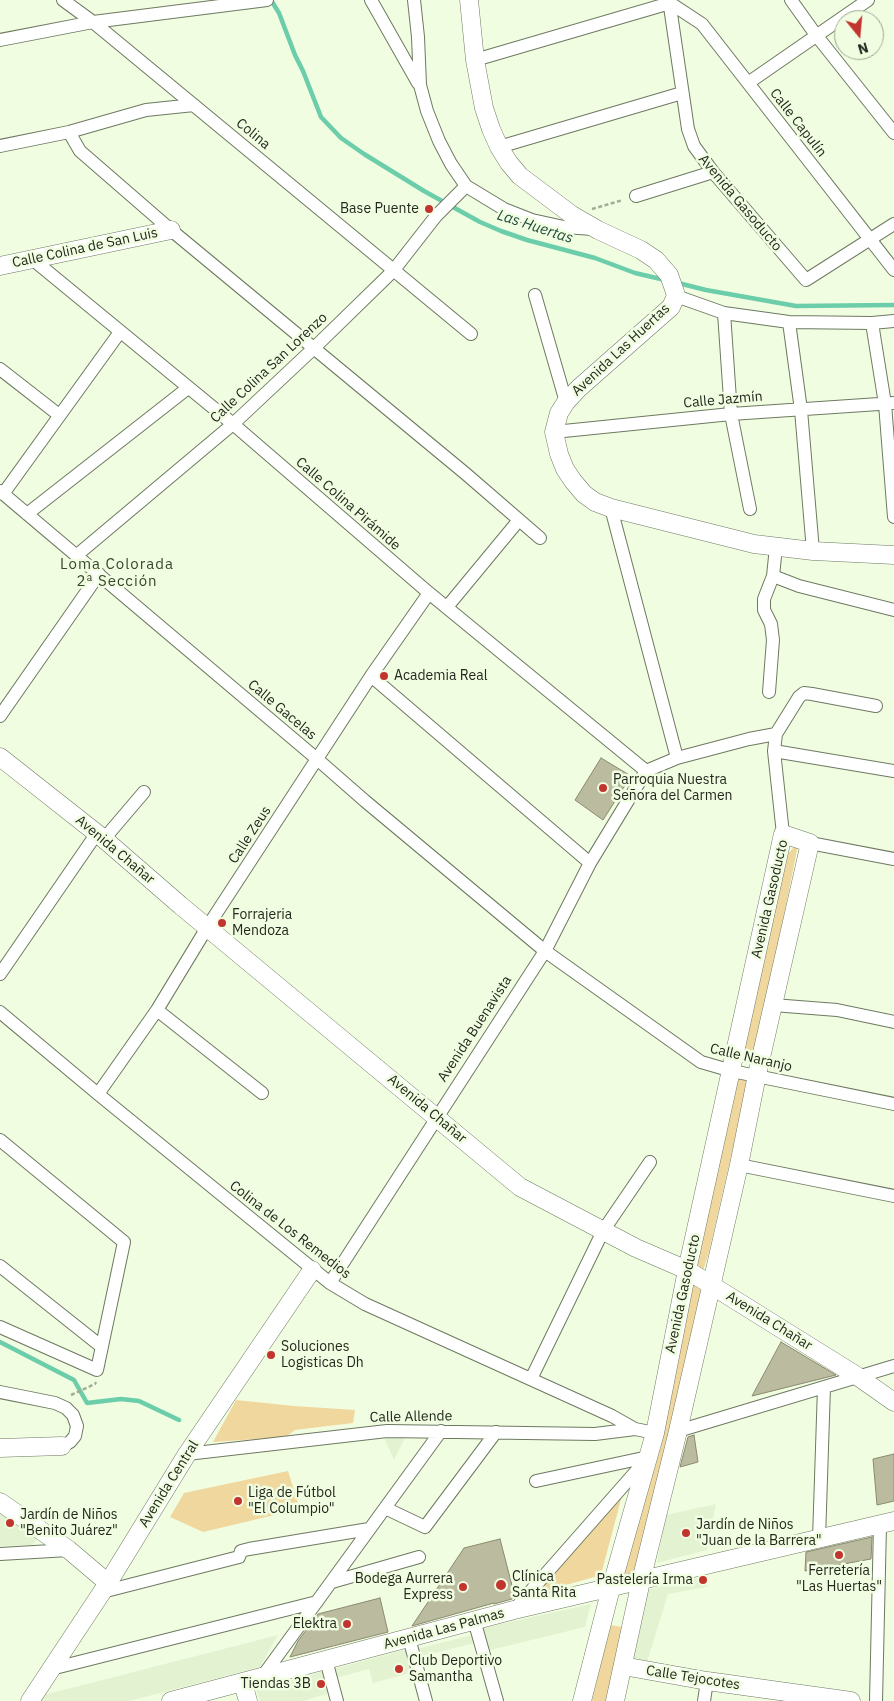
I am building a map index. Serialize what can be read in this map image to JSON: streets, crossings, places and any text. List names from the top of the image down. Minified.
{"streets":{"street":["Calle Capulín","Colina","Avenida Gasoducto","Calle Colina de San Luis","Avenida Las Huertas","Calle Colina San Lorenzo","Calle Jazmín","Calle Colina Pirámide","Calle Gacelas","Calle Zeus","Avenida Chañar","Avenida Buenavista","Calle Naranjo","Colina de Los Remedios","Calle Allende","Avenida Central","Avenida Las Palmas","Calle Tejocotes"]},"crossings":[["Calle Capulín","Avenida Gasoducto"],["Colina","Calle Colina San Lorenzo"],["Avenida Gasoducto","Avenida Chañar"],["Avenida Gasoducto","Calle Naranjo"],["Avenida Gasoducto","Colina de Los Remedios"],["Avenida Gasoducto","Avenida Las Palmas"],["Avenida Gasoducto","Calle Tejocotes"],["Calle Colina de San Luis","Calle Colina Pirámide"],["Avenida Las Huertas","Calle Jazmín"],["Calle Colina San Lorenzo","Calle Colina Pirámide"],["Calle Colina San Lorenzo","Calle Gacelas"],["Calle Colina Pirámide","Calle Zeus"],["Calle Colina Pirámide","Avenida Buenavista"],["Calle Gacelas","Calle Zeus"],["Calle Gacelas","Avenida Buenavista"],["Calle Gacelas","Calle Naranjo"],["Calle Zeus","Avenida Chañar"],["Calle Zeus","Colina de Los Remedios"],["Avenida Chañar","Avenida Buenavista"],["Avenida Buenavista","Calle Naranjo"],["Avenida Buenavista","Colina de Los Remedios"],["Colina de Los Remedios","Calle Allende"],["Colina de Los Remedios","Avenida Central"],["Calle Allende","Avenida Central"]],"districts":["Loma Colorada 2ª Sección"],"water":["Las Huertas"],"places":["Base Puente","Academia Real","Parroquia Nuestra Señora del Carmen","Forrajeria Mendoza","Soluciones Logisticas Dh","Liga de Fútbol \"El Columpio\"","Jardín de Niños \"Benito Juárez\"","Jardín de Niños \"Juan de la Barrera\"","Ferretería \"Las Huertas\"","Pastelería Irma","Clínica Santa Rita","Bodega Aurrera Express","Elektra","Club Deportivo Samantha","Tiendas 3B"],"north":"bottom"}
